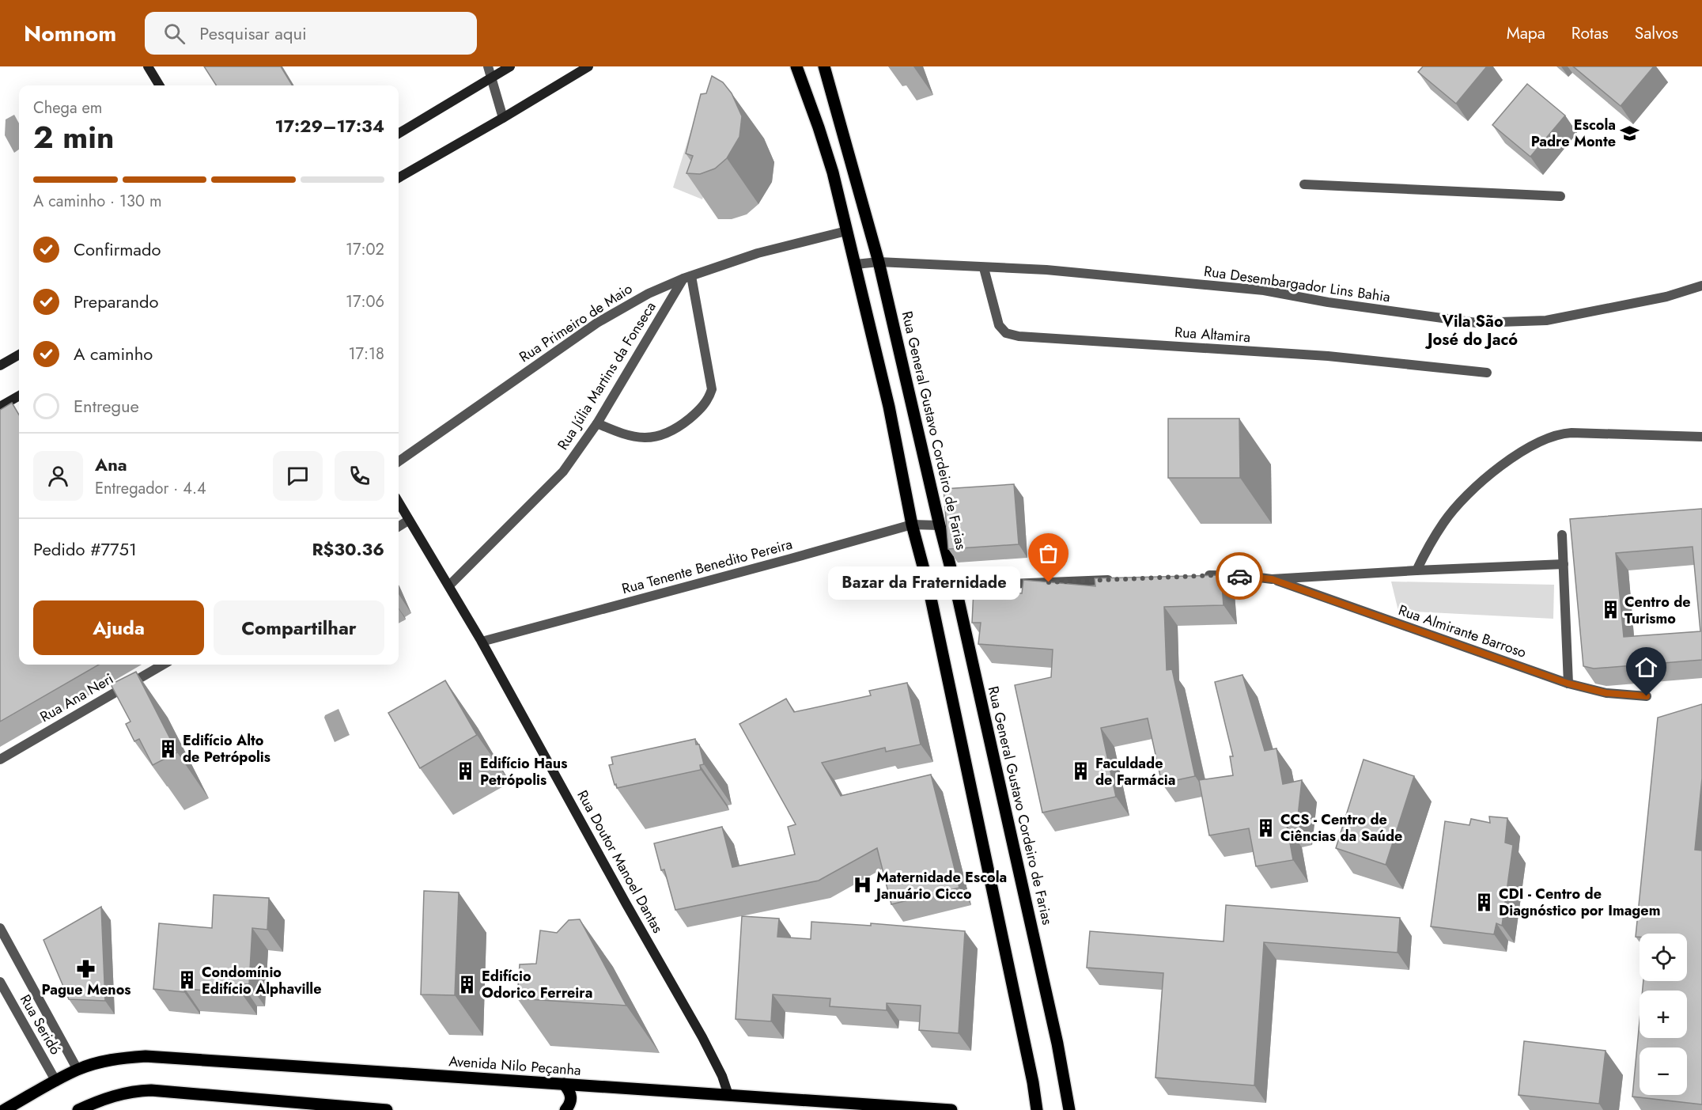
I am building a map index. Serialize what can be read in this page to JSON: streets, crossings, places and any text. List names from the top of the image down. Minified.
{"streets":{"main road":["Rua General Gustavo Cordeiro de Farias","Avenida Nilo Peçanha"],"street":["Rua Desembargador Lins Bahia","Rua Primeiro de Maio","Rua Altamira","Rua Júlia Martins da Fonseca","Rua Tenente Benedito Pereira","Rua Almirante Barroso","Rua Ana Neri","Rua Doutor Manoel Dantas","Rua Seridó"]},"crossings":[["Rua Desembargador Lins Bahia","Rua Altamira"],["Rua Desembargador Lins Bahia","Rua General Gustavo Cordeiro de Farias"],["Rua Primeiro de Maio","Rua Júlia Martins da Fonseca"],["Rua Júlia Martins da Fonseca","Rua Doutor Manoel Dantas"],["Rua General Gustavo Cordeiro de Farias","Rua Tenente Benedito Pereira"],["Rua Tenente Benedito Pereira","Rua Doutor Manoel Dantas"],["Rua Doutor Manoel Dantas","Avenida Nilo Peçanha"],["Rua Seridó","Avenida Nilo Peçanha"]],"districts":["Vila São José do Jacó"],"places":{"school or university":["Escola Padre Monte"],"other":["Bazar da Fraternidade"],"building":["Centro de Turismo","Edifício Alto de Petrópolis","Edifício Haus Petrópolis","Faculdade de Farmácia","CCS - Centro de Ciências da Saúde","CDI - Centro de Diagnóstico por Imagem","Condomínio Edifício Alphaville","Edifício Odorico Ferreira"],"hospital":["Maternidade Escola Januário Cicco"],"pharmacy":["Pague Menos"]},"page":{"header":"Nomnom","search":"Pesquisar aqui","nav":["Mapa","Rotas","Salvos"],"heading":["2 min","Chega em","17:29–17:34"],"panel":["Ana","Entregador · 4.4","Pedido #7751","R$30.36"],"bar":"A caminho · 130 m","list":[["Confirmado","17:02"],["Preparando","17:06"],["A caminho","17:18"],"Entregue"],"bubble":"Bazar da Fraternidade","buttons":["Ajuda","Compartilhar"],"map_buttons":["+","−"]}}
